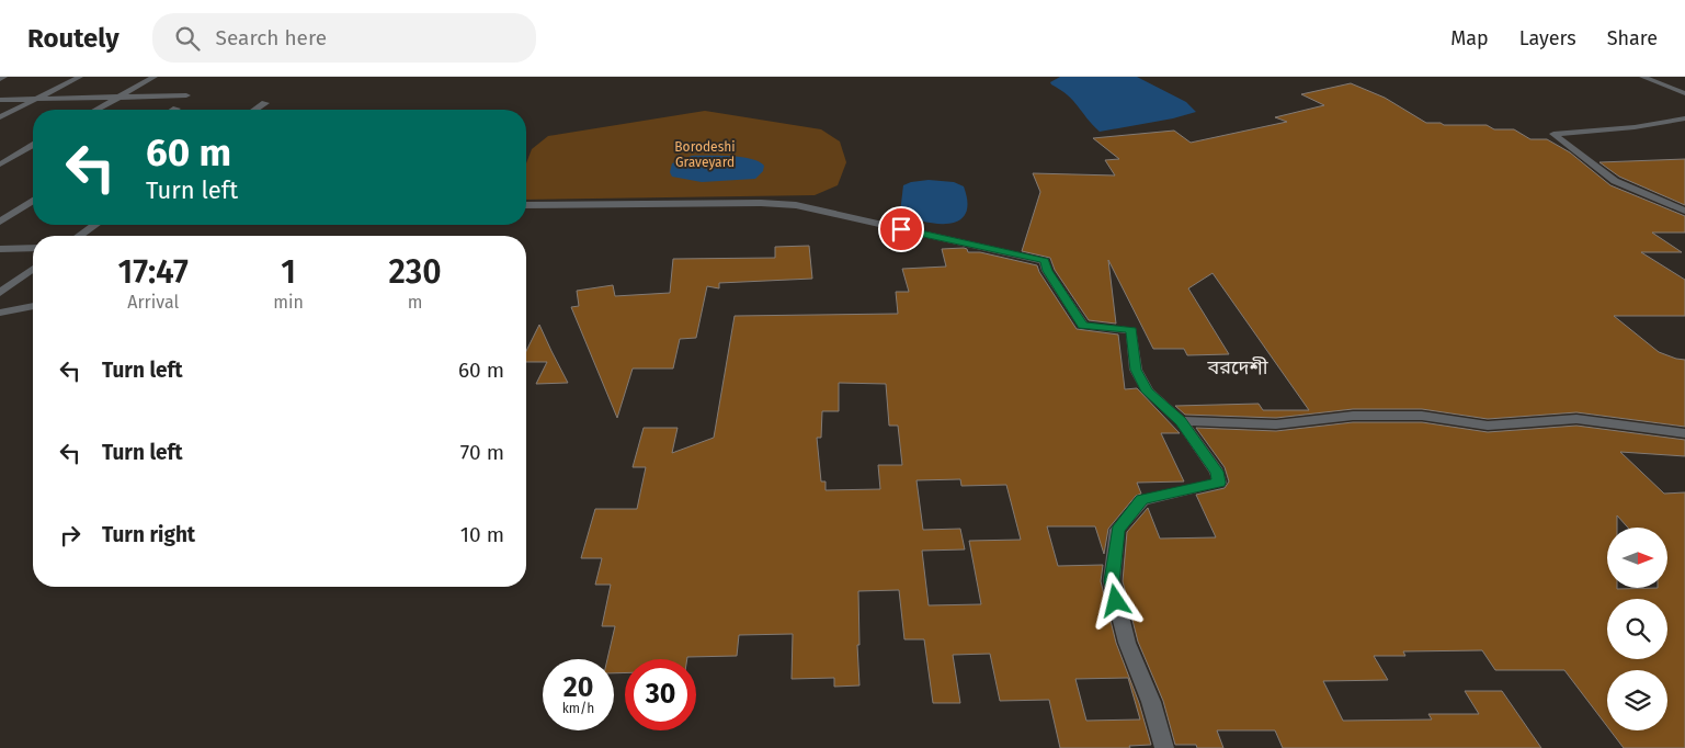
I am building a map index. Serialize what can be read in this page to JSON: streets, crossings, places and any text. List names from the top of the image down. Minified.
{"districts":["বরদেশী"],"parks":["Borodeshi Graveyard"],"north":"right","page":{"header":"Routely","search":"Search here","nav":["Map","Layers","Share"],"turn":["60 m","Turn left"],"eta":["17:47","Arrival","1","min","230","m"],"list":[{"name":"Turn left","value":"60 m"},{"name":"Turn left","value":"70 m"},{"name":"Turn right","value":"10 m"}],"speed":"20 km/h","limit":"30"}}
